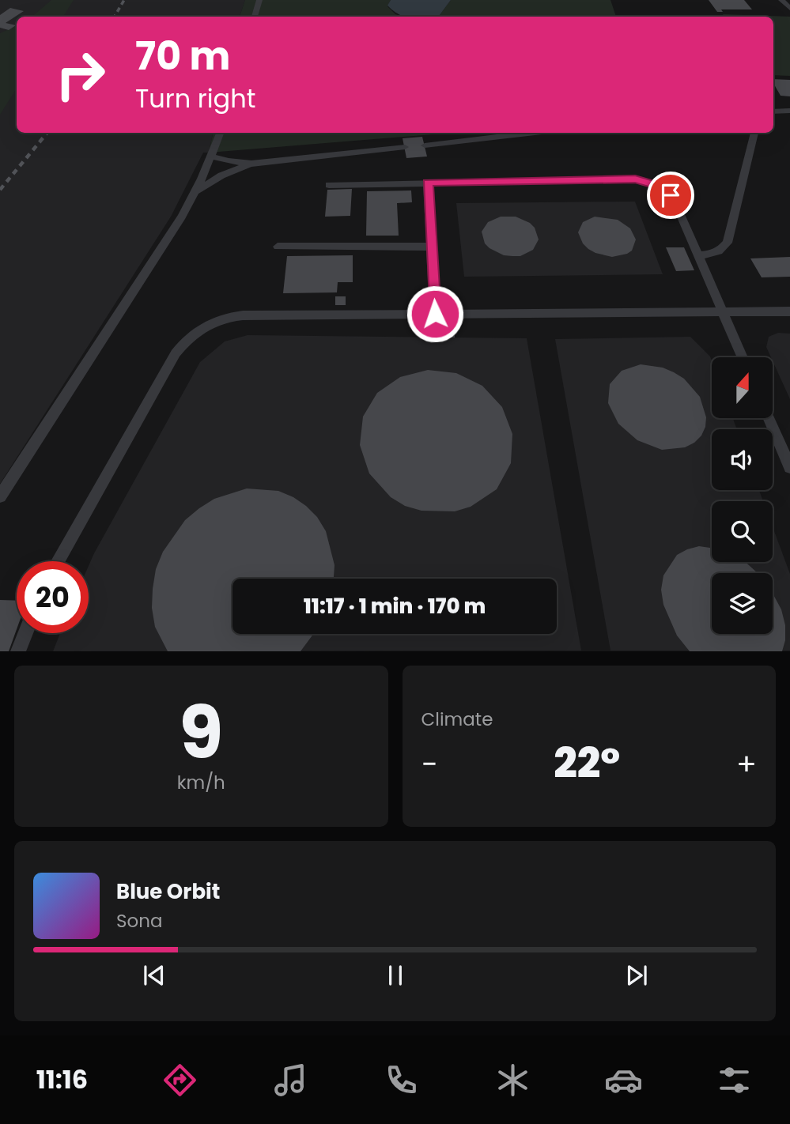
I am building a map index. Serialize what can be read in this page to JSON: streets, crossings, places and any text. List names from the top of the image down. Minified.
{"north":"top","page":{"turn":["70 m","Turn right"],"limit":"20","trip":"11:17 · 1 min · 170 m","tile":[["9","km/h"],"Climate"],"heat":["−","22°","+"],"song":["Blue Orbit","Sona"],"tabs":"11:16"}}
